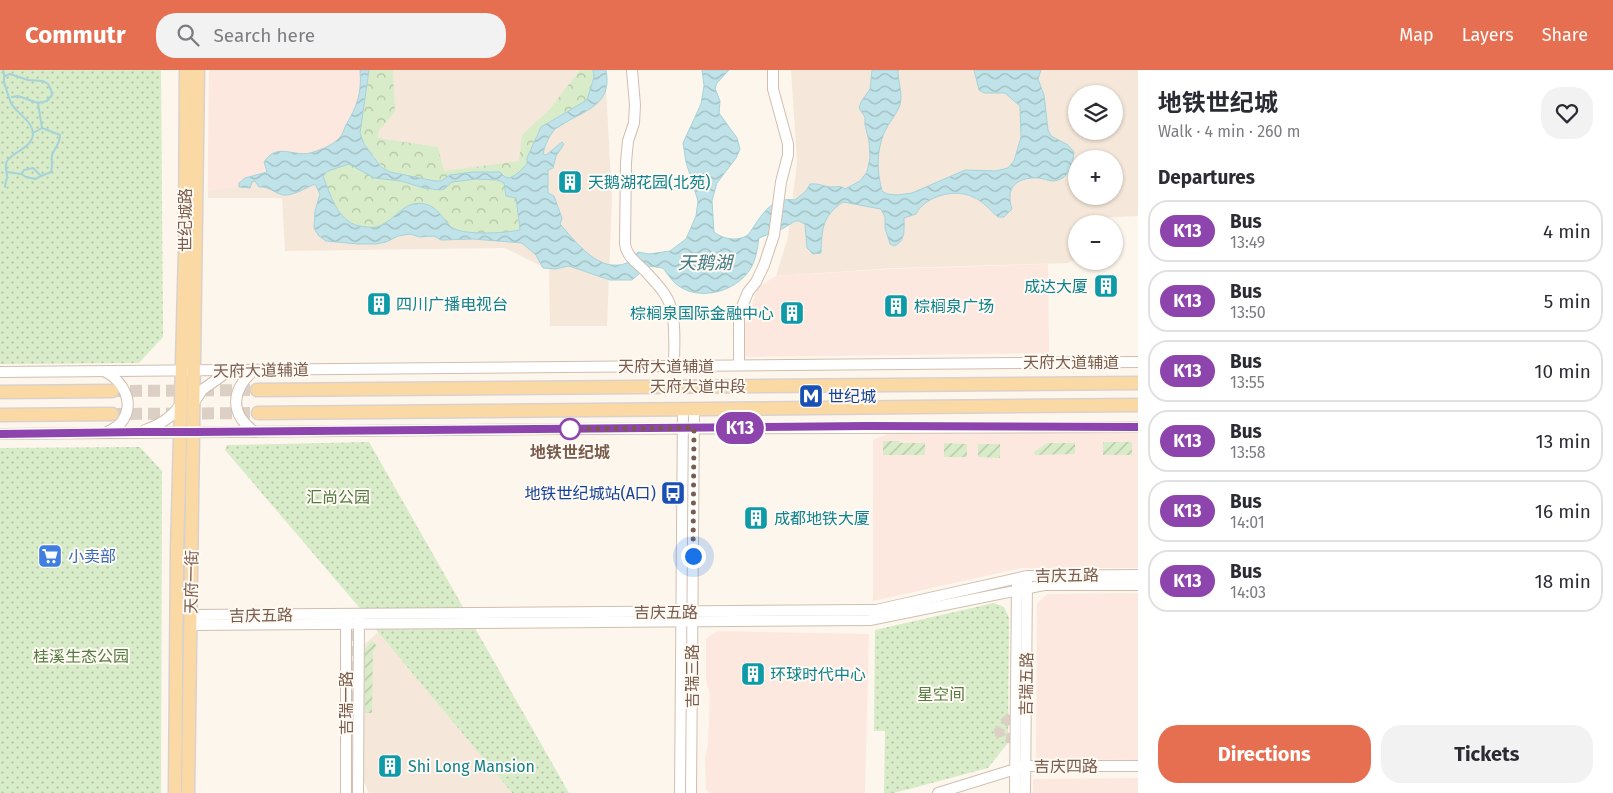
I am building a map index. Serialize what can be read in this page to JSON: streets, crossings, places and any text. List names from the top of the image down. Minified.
{"streets":{"main road":["世纪城路","天府大道中段","天府一街"],"street":["天府大道辅道","吉庆五路","吉瑞三路","吉瑞五路","吉瑞一路","吉庆四路"]},"crossings":[["世纪城路","天府大道辅道"],["世纪城路","天府一街"],["天府大道辅道","天府一街"],["天府大道中段","吉瑞三路"],["吉庆五路","天府一街"],["吉庆五路","吉瑞三路"],["吉庆五路","吉瑞五路"],["吉庆五路","吉瑞一路"],["吉瑞五路","吉庆四路"]],"water":["天鹅湖"],"parks":["汇尚公园","桂溪生态公园","星空间"],"places":{"building":["天鹅湖花园(北苑)","成达大厦","四川广播电视台","棕榈泉广场","棕榈泉国际金融中心","成都地铁大厦","环球时代中心","Shi Long Mansion"],"metro station":["世纪城"],"other":["地铁世纪城"],"bus stop":["地铁世纪城站(A口)"],"supermarket":["小卖部"]},"lines":["bus line K13"],"page":{"header":"Commutr","search":"Search here","nav":["Map","Layers","Share"],"on_map":"K13","heading":[["地铁世纪城","Walk · 4 min · 260 m"],"Departures"],"map_buttons":["+","−"],"list":[{"mark":"K13","name":"Bus","note":"13:49","value":"4 min"},{"mark":"K13","name":"Bus","note":"13:50","value":"5 min"},{"mark":"K13","name":"Bus","note":"13:55","value":"10 min"},{"mark":"K13","name":"Bus","note":"13:58","value":"13 min"},{"mark":"K13","name":"Bus","note":"14:01","value":"16 min"},{"mark":"K13","name":"Bus","note":"14:03","value":"18 min"}],"buttons":["Directions","Tickets"]}}
